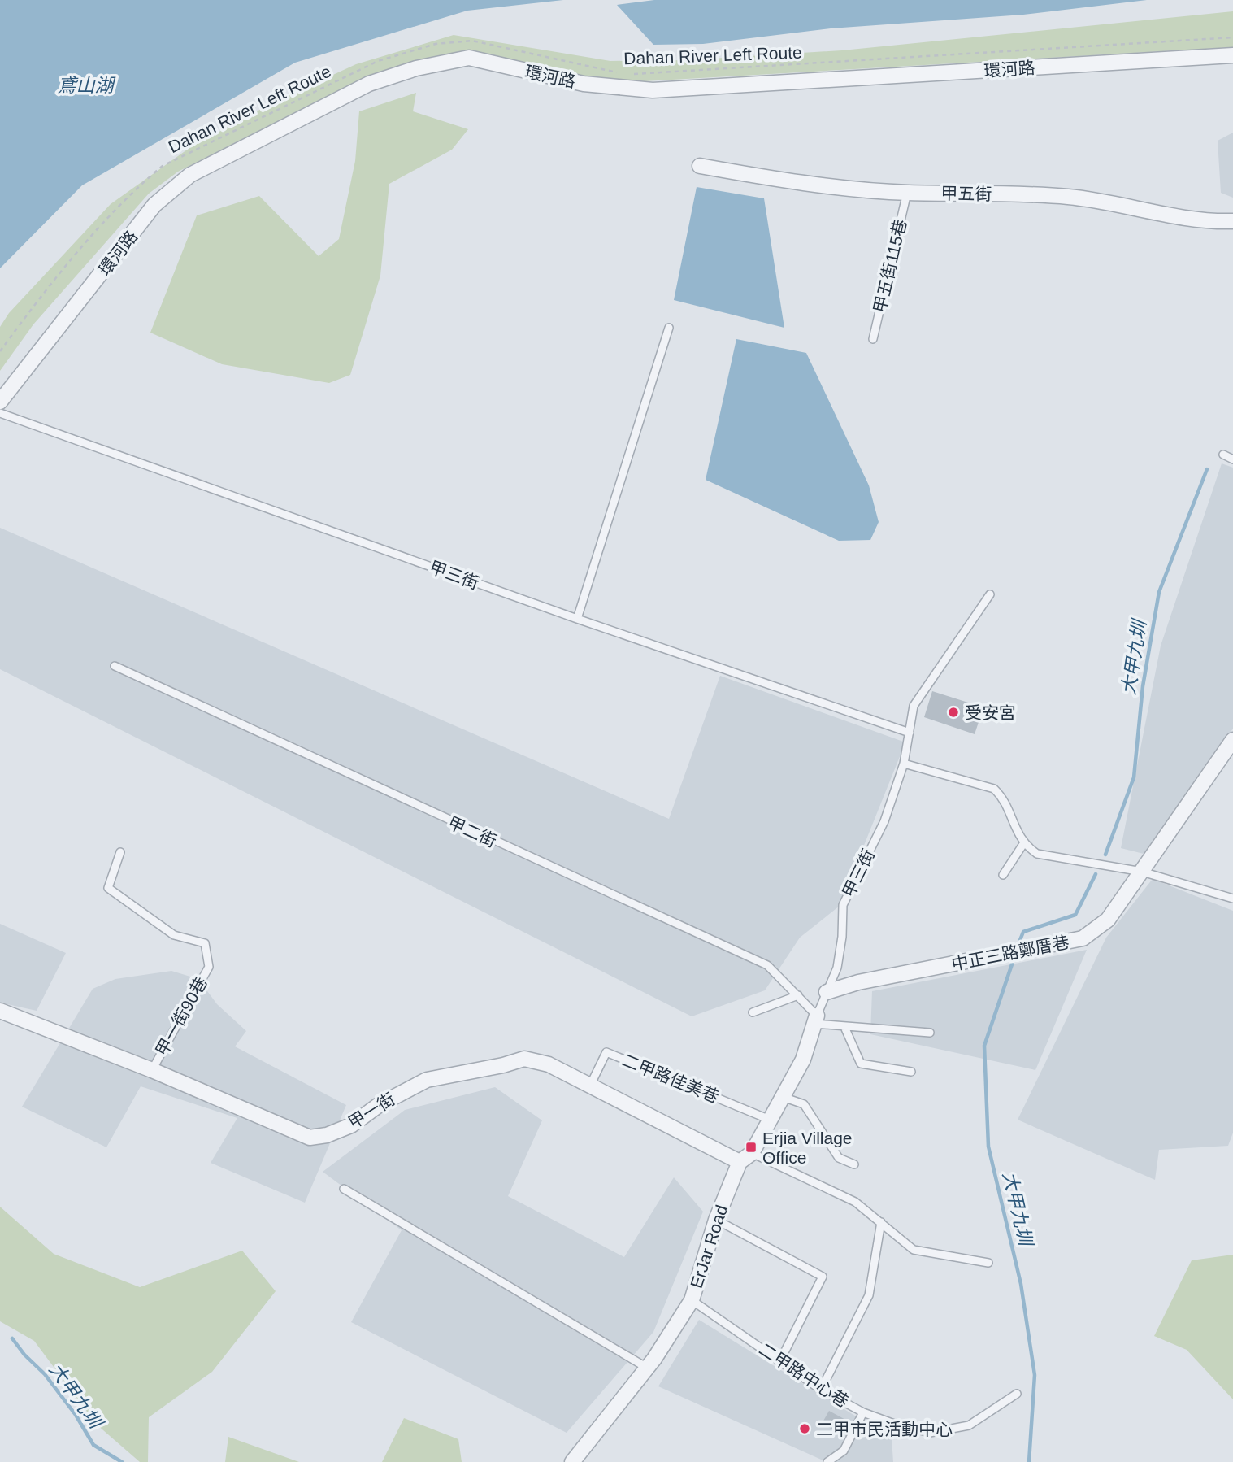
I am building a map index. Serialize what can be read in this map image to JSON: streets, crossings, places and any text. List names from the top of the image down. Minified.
{"streets":{"street":["環河路","甲五街","中正三路鄭厝巷","甲一街","ErJar Road"],"lane":["甲五街115巷","甲三街","甲二街","甲一街90巷","二甲路佳美巷","二甲路中心巷"],"path":["Dahan River Left Route"]},"crossings":[["甲五街","甲五街115巷"],["甲三街","甲二街"],["甲三街","中正三路鄭厝巷"],["甲三街","ErJar Road"],["甲二街","ErJar Road"],["甲一街90巷","甲一街"],["二甲路佳美巷","甲一街"],["二甲路佳美巷","ErJar Road"],["甲一街","ErJar Road"],["ErJar Road","二甲路中心巷"]],"water":["鳶山湖","大甲九圳"],"places":{"other":["受安宮","二甲市民活動中心"],"transit":["Erjia Village Office"]}}
